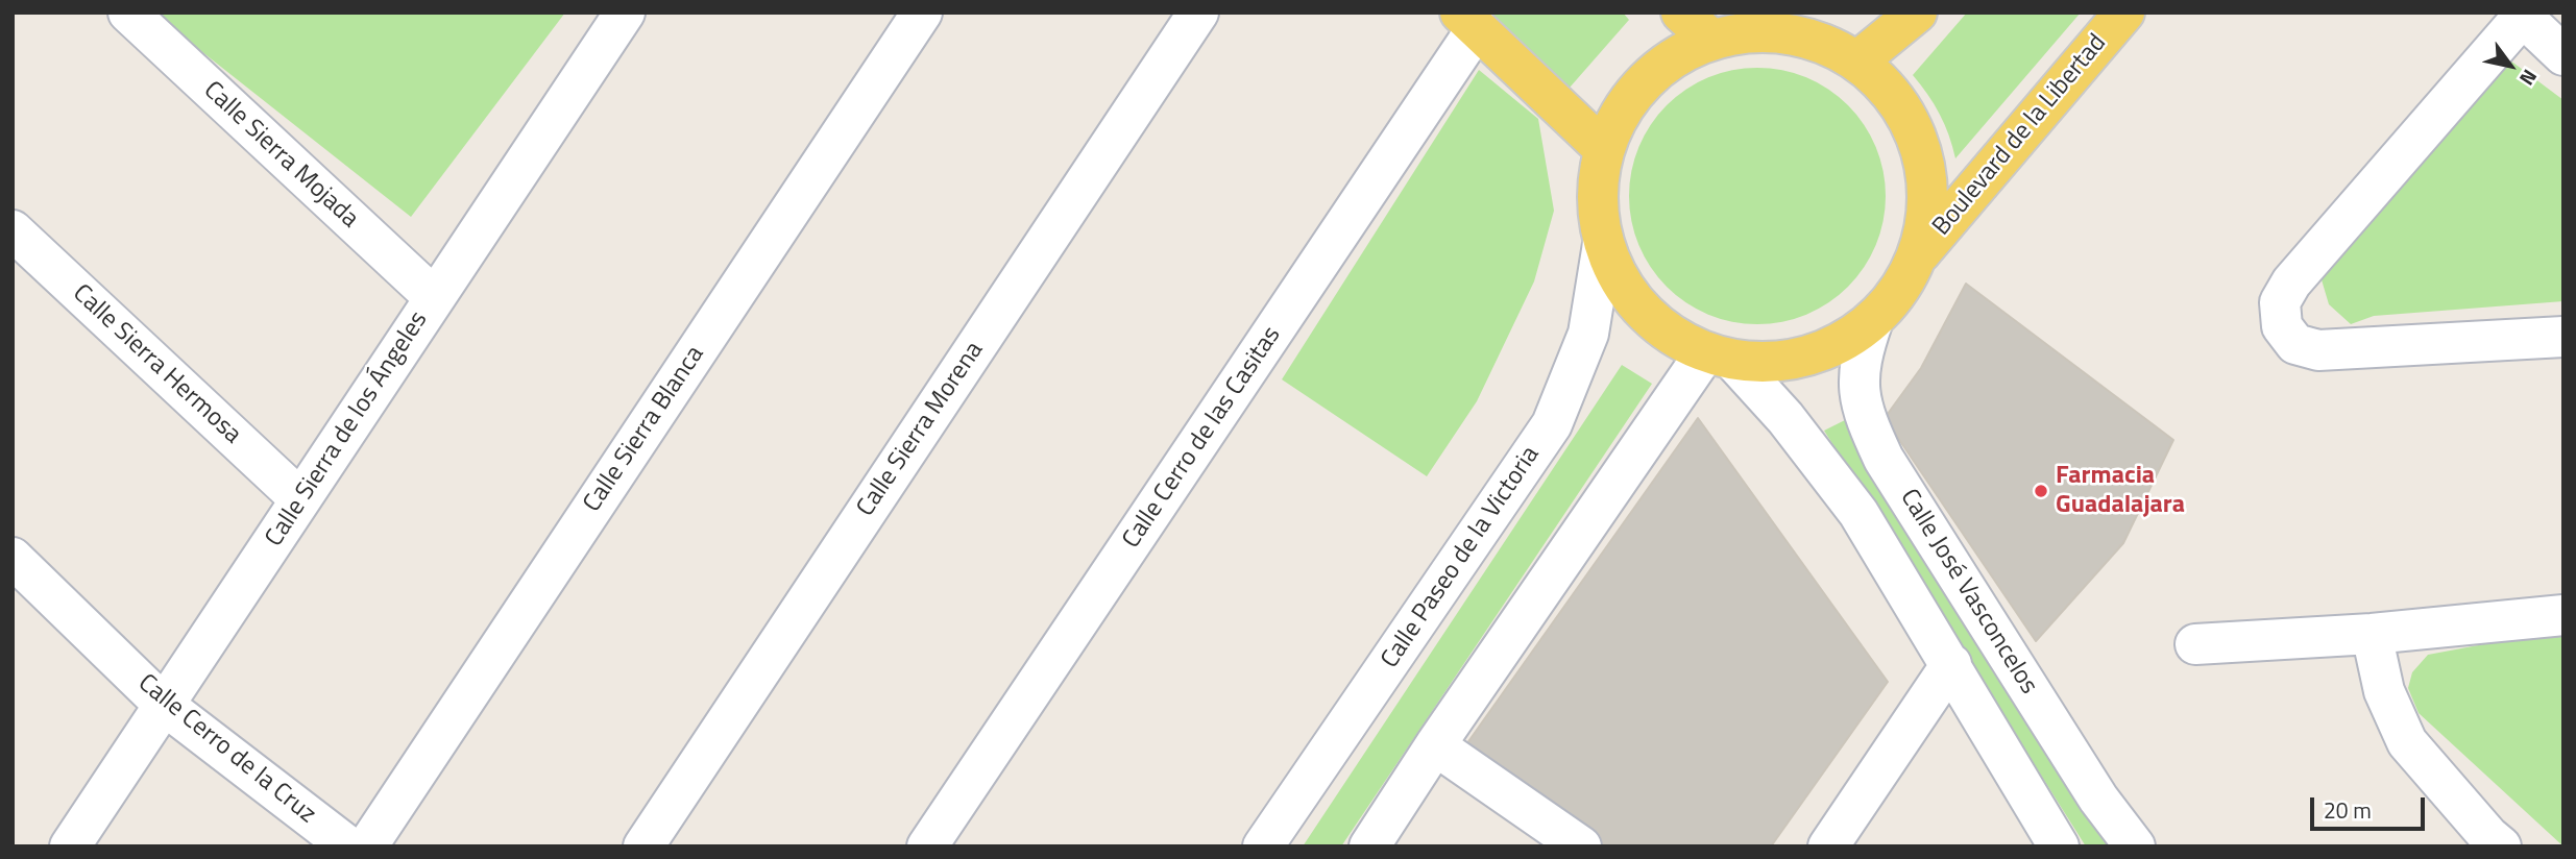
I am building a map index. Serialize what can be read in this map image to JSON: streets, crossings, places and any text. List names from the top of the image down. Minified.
{"streets":{"main road":["Boulevard de la Libertad"],"street":["Calle Sierra Mojada","Calle Sierra Hermosa","Calle Sierra de los Ángeles","Calle Sierra Blanca","Calle Sierra Morena","Calle Cerro de las Casitas","Calle Paseo de la Victoria","Calle José Vasconcelos","Calle Cerro de la Cruz"]},"crossings":[["Calle Sierra Mojada","Calle Sierra de los Ángeles"],["Calle Sierra Hermosa","Calle Sierra de los Ángeles"],["Calle Sierra de los Ángeles","Calle Cerro de la Cruz"]],"places":["Farmacia Guadalajara"],"scale_bar":"20 m","north":"bottom right"}
